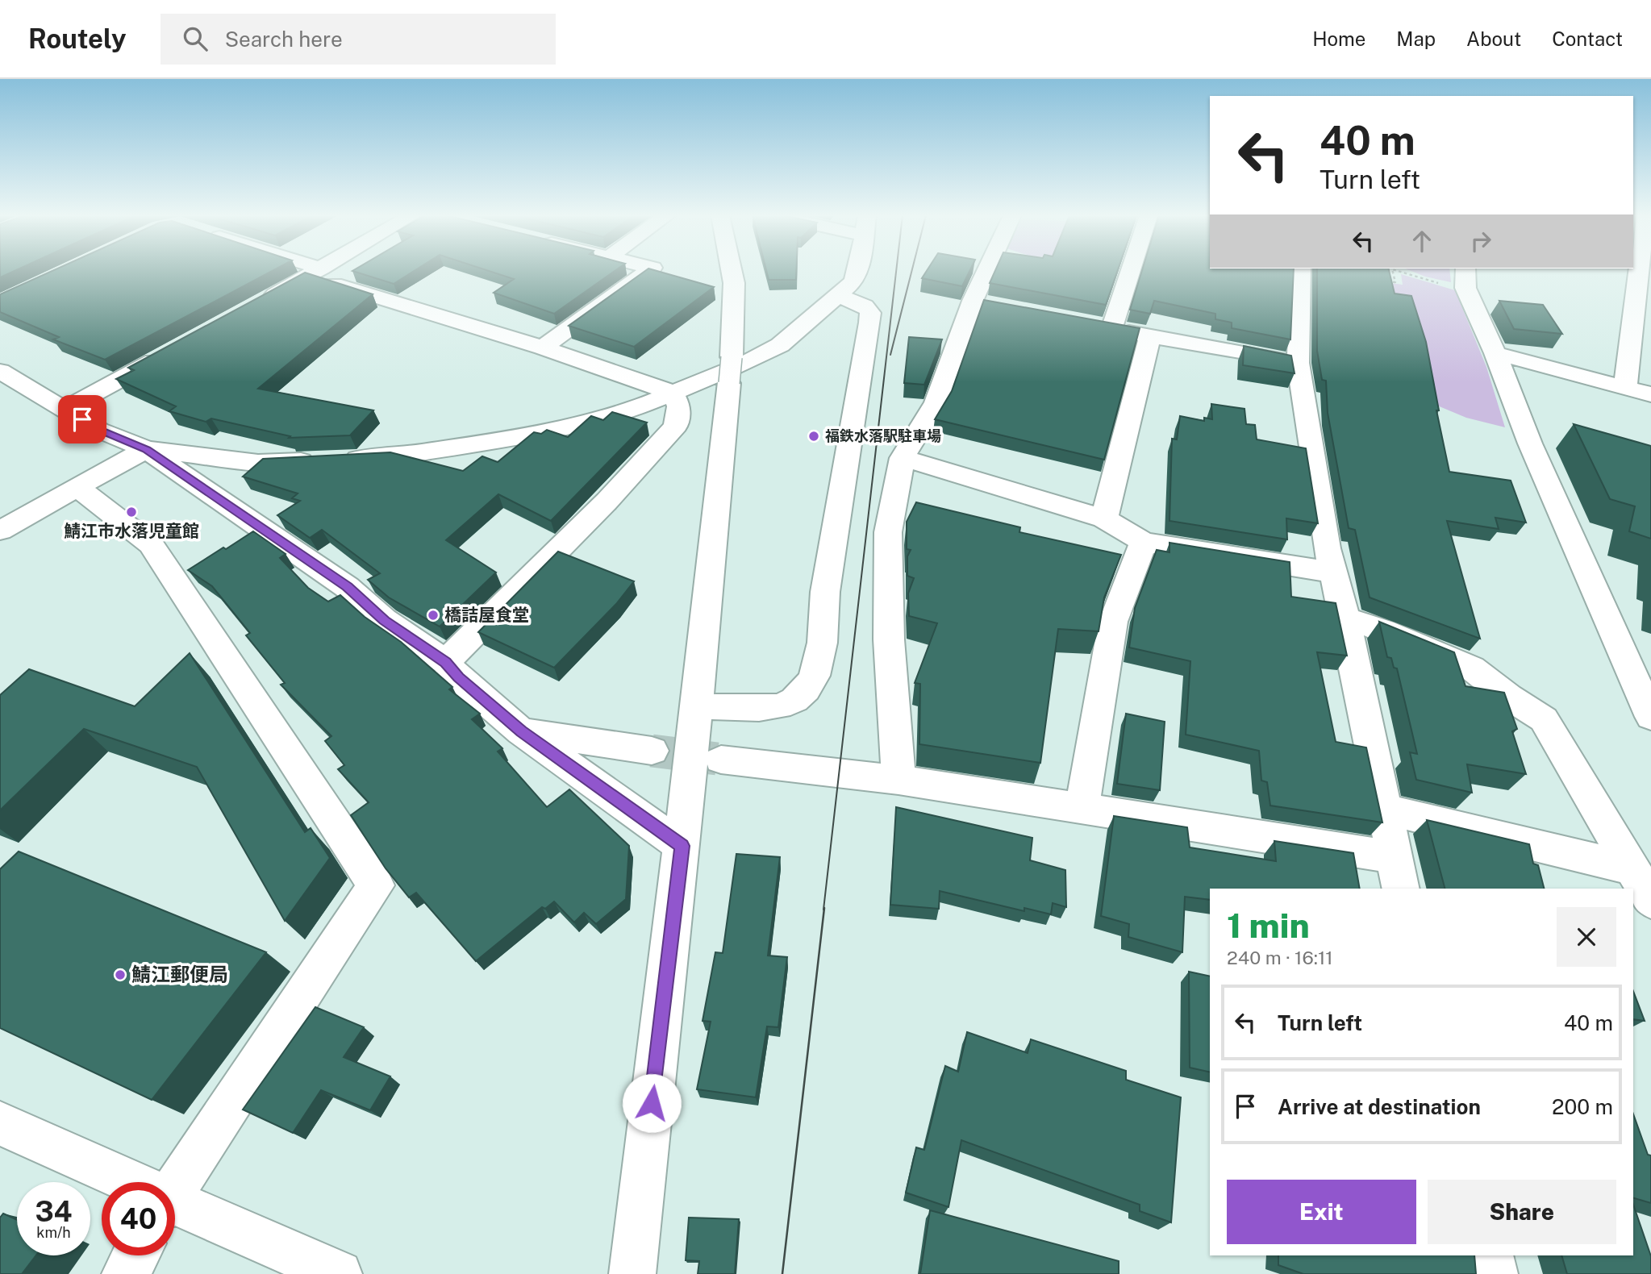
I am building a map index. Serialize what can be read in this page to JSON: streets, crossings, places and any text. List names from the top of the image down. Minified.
{"places":["福鉄水落駅駐車場","鯖江市水落児童館","橋詰屋食堂","鯖江郵便局"],"page":{"header":"Routely","search":"Search here","nav":["Home","Map","About","Contact"],"turn":["40 m","Turn left"],"heading":["1 min","240 m · 16:11"],"list":[{"name":"Turn left","value":"40 m"},{"name":"Arrive at destination","value":"200 m"}],"buttons":["Exit","Share"],"speed":"34 km/h","limit":"40"}}
